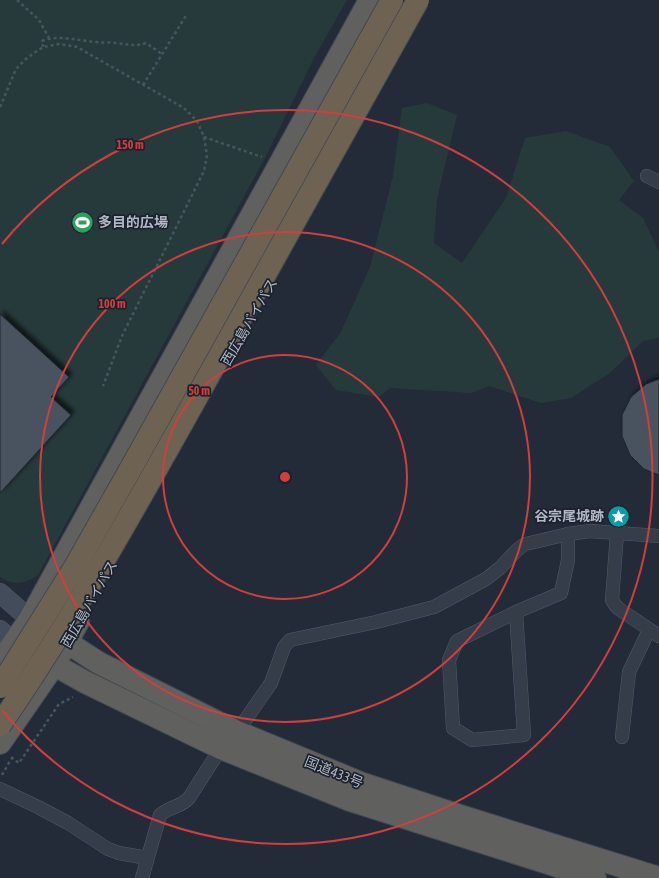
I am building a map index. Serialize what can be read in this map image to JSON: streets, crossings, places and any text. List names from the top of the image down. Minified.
{"streets":{"highway":["西広島バイパス","国道433号"]},"crossings":[["西広島バイパス","国道433号"]],"places":{"sports":["多目的広場"],"place":["谷宗尾城跡"]},"rings":["150 m","100 m","50 m"]}
